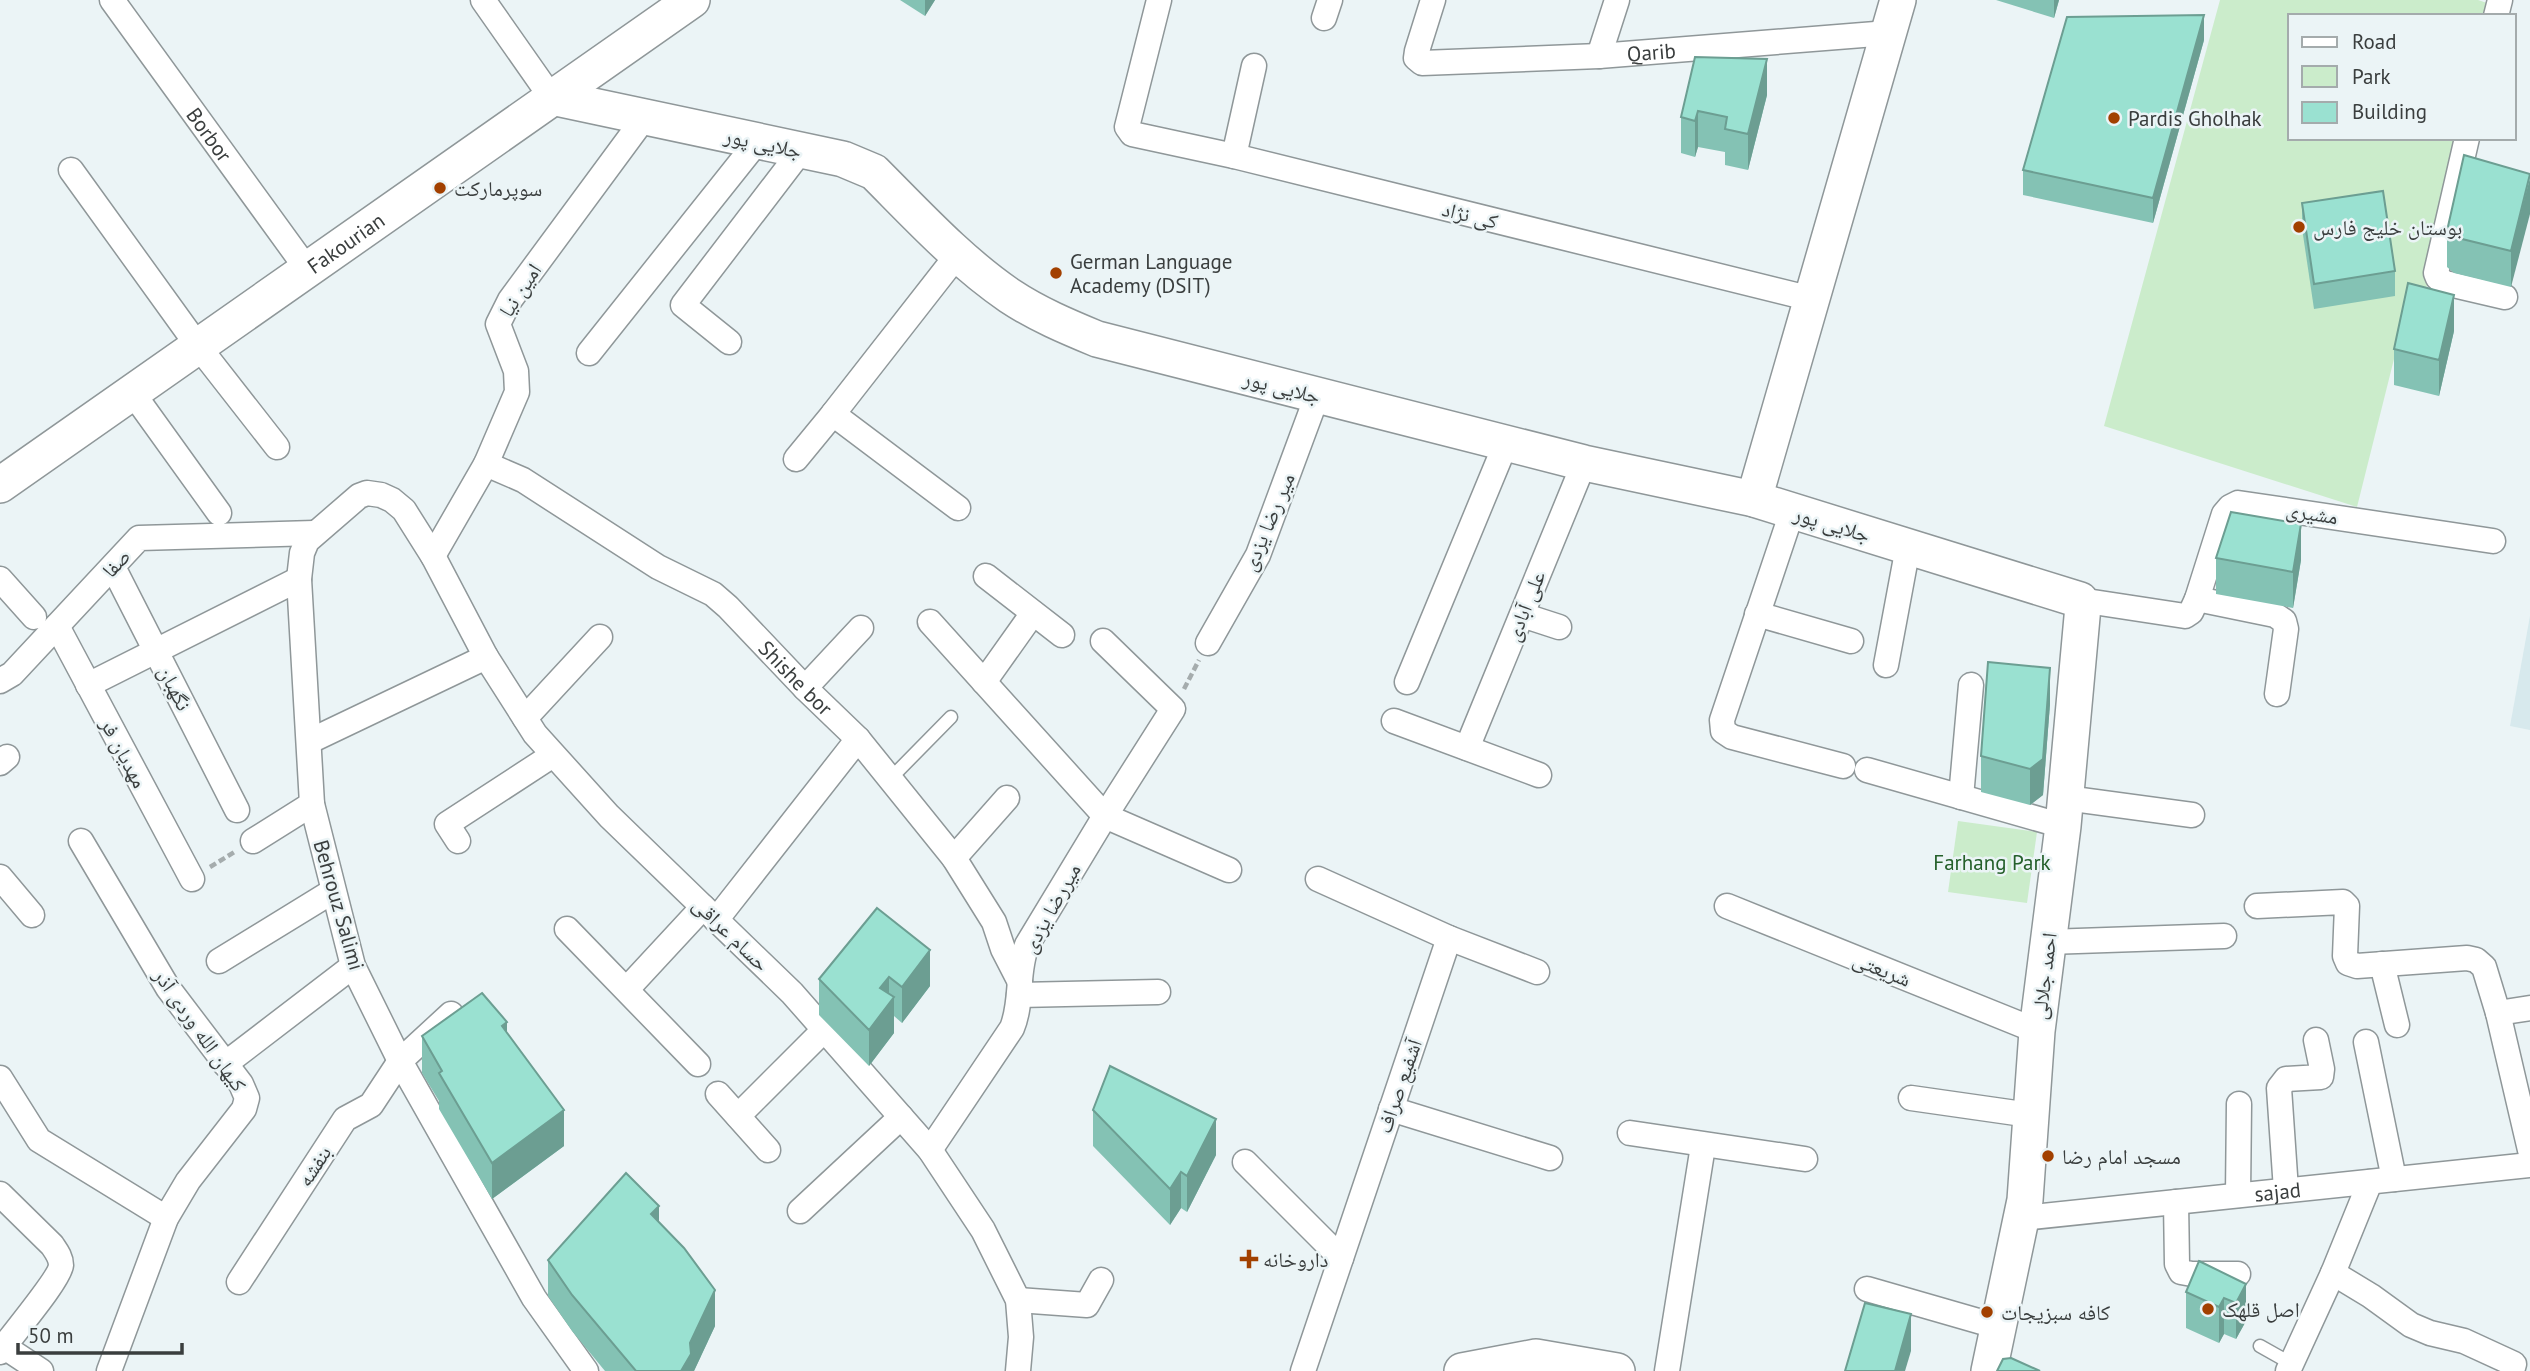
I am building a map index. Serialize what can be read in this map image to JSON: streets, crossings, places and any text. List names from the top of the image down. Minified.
{"streets":{"street":["Qarib","Borbor","جلایی پور","کی نژاد","Fakourian","امین نیا","مشیری","میر رضا یزدی","صفا","علی آبادی","Shishe bor","نگهبان","مهدیان فر","Behrouz Salimi","میررضا یزدی","حسام عراقی","شریعتی","احمد جلالی","کیهان الله وردی آذر","آشفیع صراف","بنفشه","sajad"]},"crossings":[["Borbor","Fakourian"],["جلایی پور","Fakourian"],["جلایی پور","امین نیا"],["جلایی پور","میر رضا یزدی"],["جلایی پور","علی آبادی"],["جلایی پور","احمد جلالی"],["امین نیا","Shishe bor"],["امین نیا","حسام عراقی"],["صفا","نگهبان"],["صفا","مهدیان فر"],["صفا","Behrouz Salimi"],["Shishe bor","میررضا یزدی"],["Behrouz Salimi","حسام عراقی"],["Behrouz Salimi","بنفشه"],["میررضا یزدی","حسام عراقی"],["شریعتی","احمد جلالی"],["احمد جلالی","sajad"]],"parks":["Farhang Park"],"places":{"other":["Pardis Gholhak","سوپرمارکت","بوستان خلیج فارس","German Language Academy (DSIT)","مسجد امام رضا","اصل قلهک","کافه سبزیجات"],"health":["داروخانه"]},"legend":["Road","Park","Building"],"scale_bar":"50 m"}
